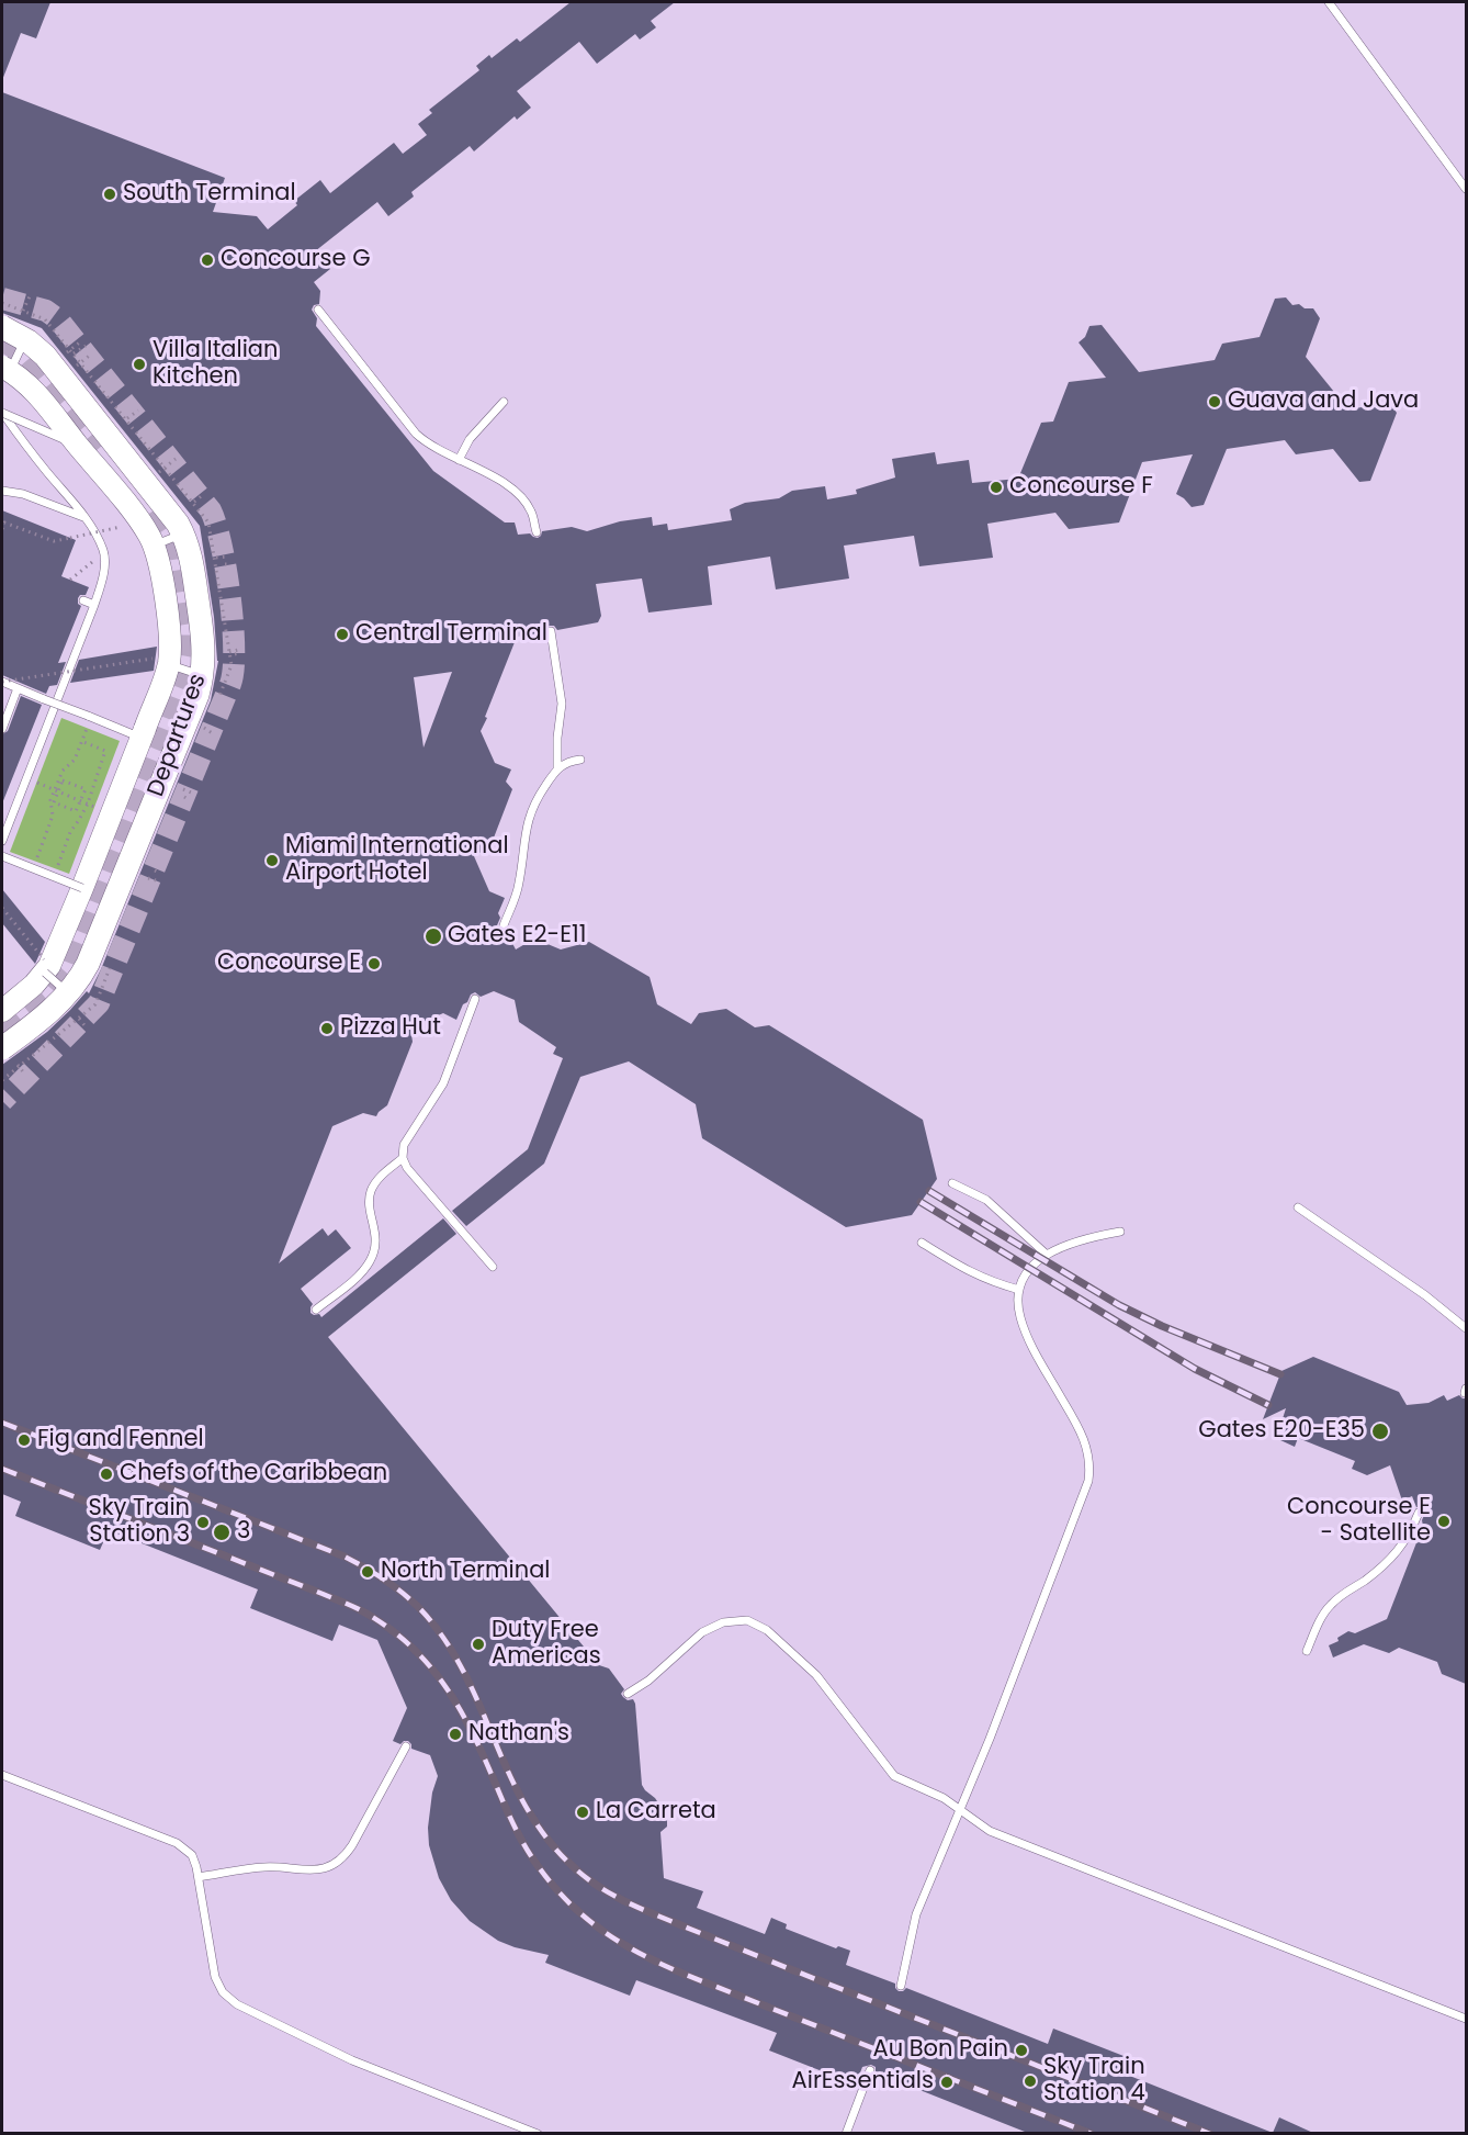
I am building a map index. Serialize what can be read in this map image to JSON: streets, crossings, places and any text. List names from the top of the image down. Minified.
{"streets":{"main road":["Departures"]},"places":["South Terminal","Concourse G","Villa Italian Kitchen","Guava and Java","Concourse F","Central Terminal","Miami International Airport Hotel","Gates E2-E11","Concourse E","Pizza Hut","Gates E20-E35","Fig and Fennel","Chefs of the Caribbean","Concourse E - Satellite","Sky Train Station 3","3","North Terminal","Duty Free Americas","Nathan's","La Carreta","Au Bon Pain","Sky Train Station 4","AirEssentials"]}
